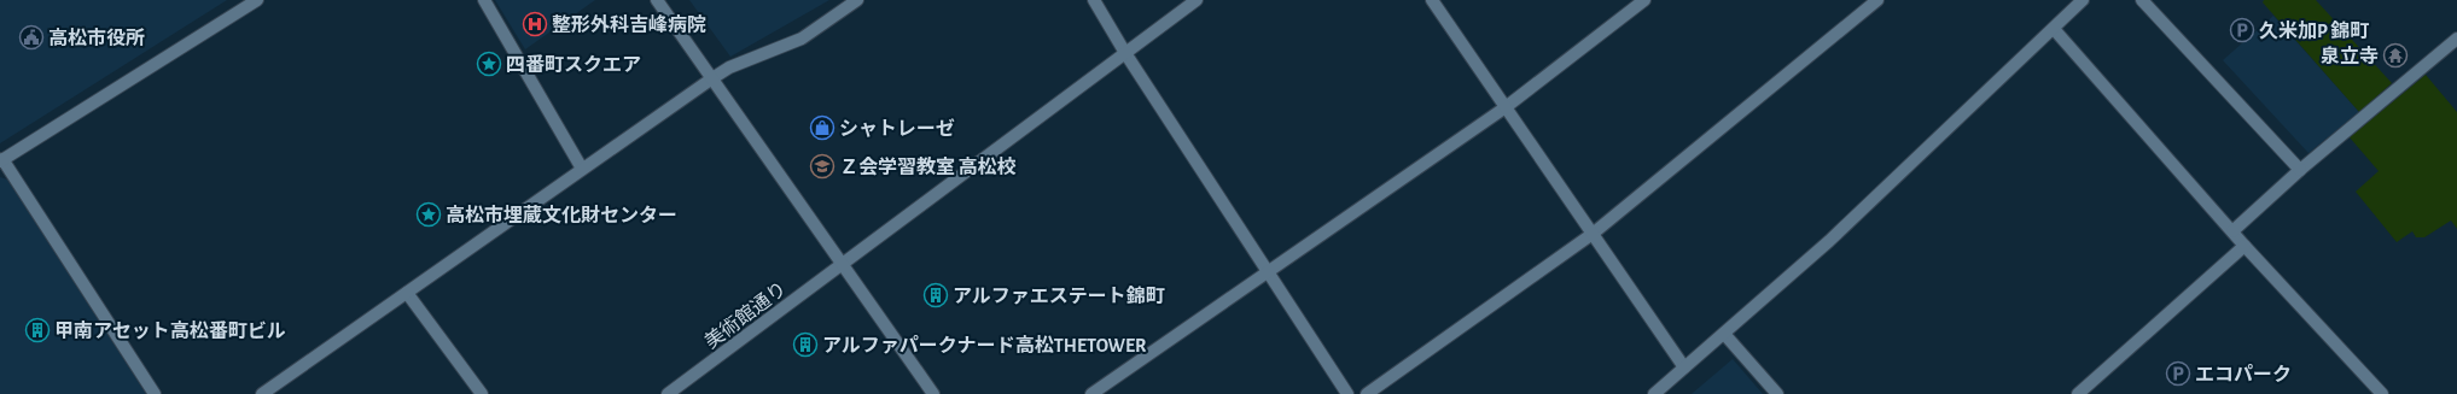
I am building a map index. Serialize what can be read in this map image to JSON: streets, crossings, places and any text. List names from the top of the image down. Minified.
{"streets":{"street":["美術館通り"]},"places":{"hospital":["整形外科吉峰病院"],"parking":["久米加P 錦町","エコパーク"],"public building":["高松市役所"],"temple":["泉立寺"],"place":["四番町スクエア","高松市埋蔵文化財センター"],"shop":["シャトレーゼ"],"school or university":["Ｚ会学習教室 高松校"],"building":["アルファエステート錦町","甲南アセット高松番町ビル","アルファパークナード高松THETOWER"]}}
